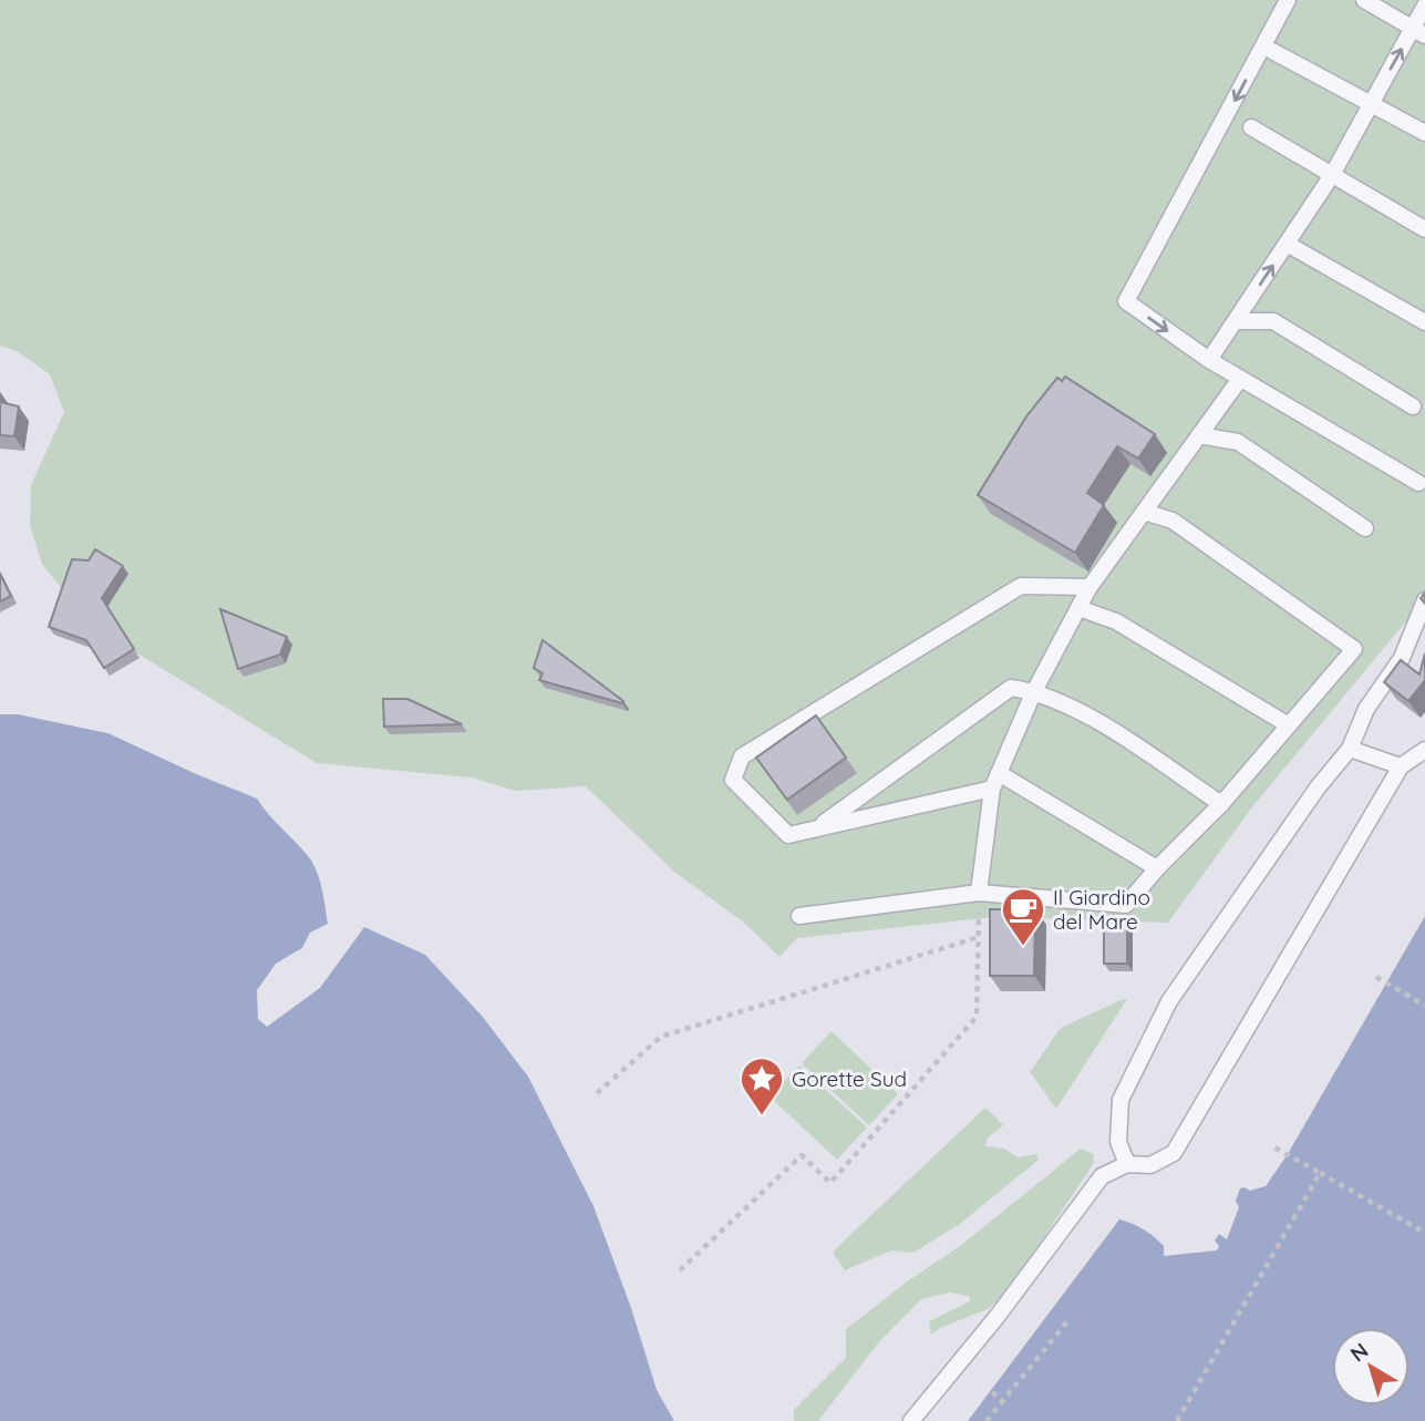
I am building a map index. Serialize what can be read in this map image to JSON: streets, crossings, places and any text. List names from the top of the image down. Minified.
{"places":{"cafe":["Il Giardino del Mare"],"place":["Gorette Sud"]},"north":"top left"}
